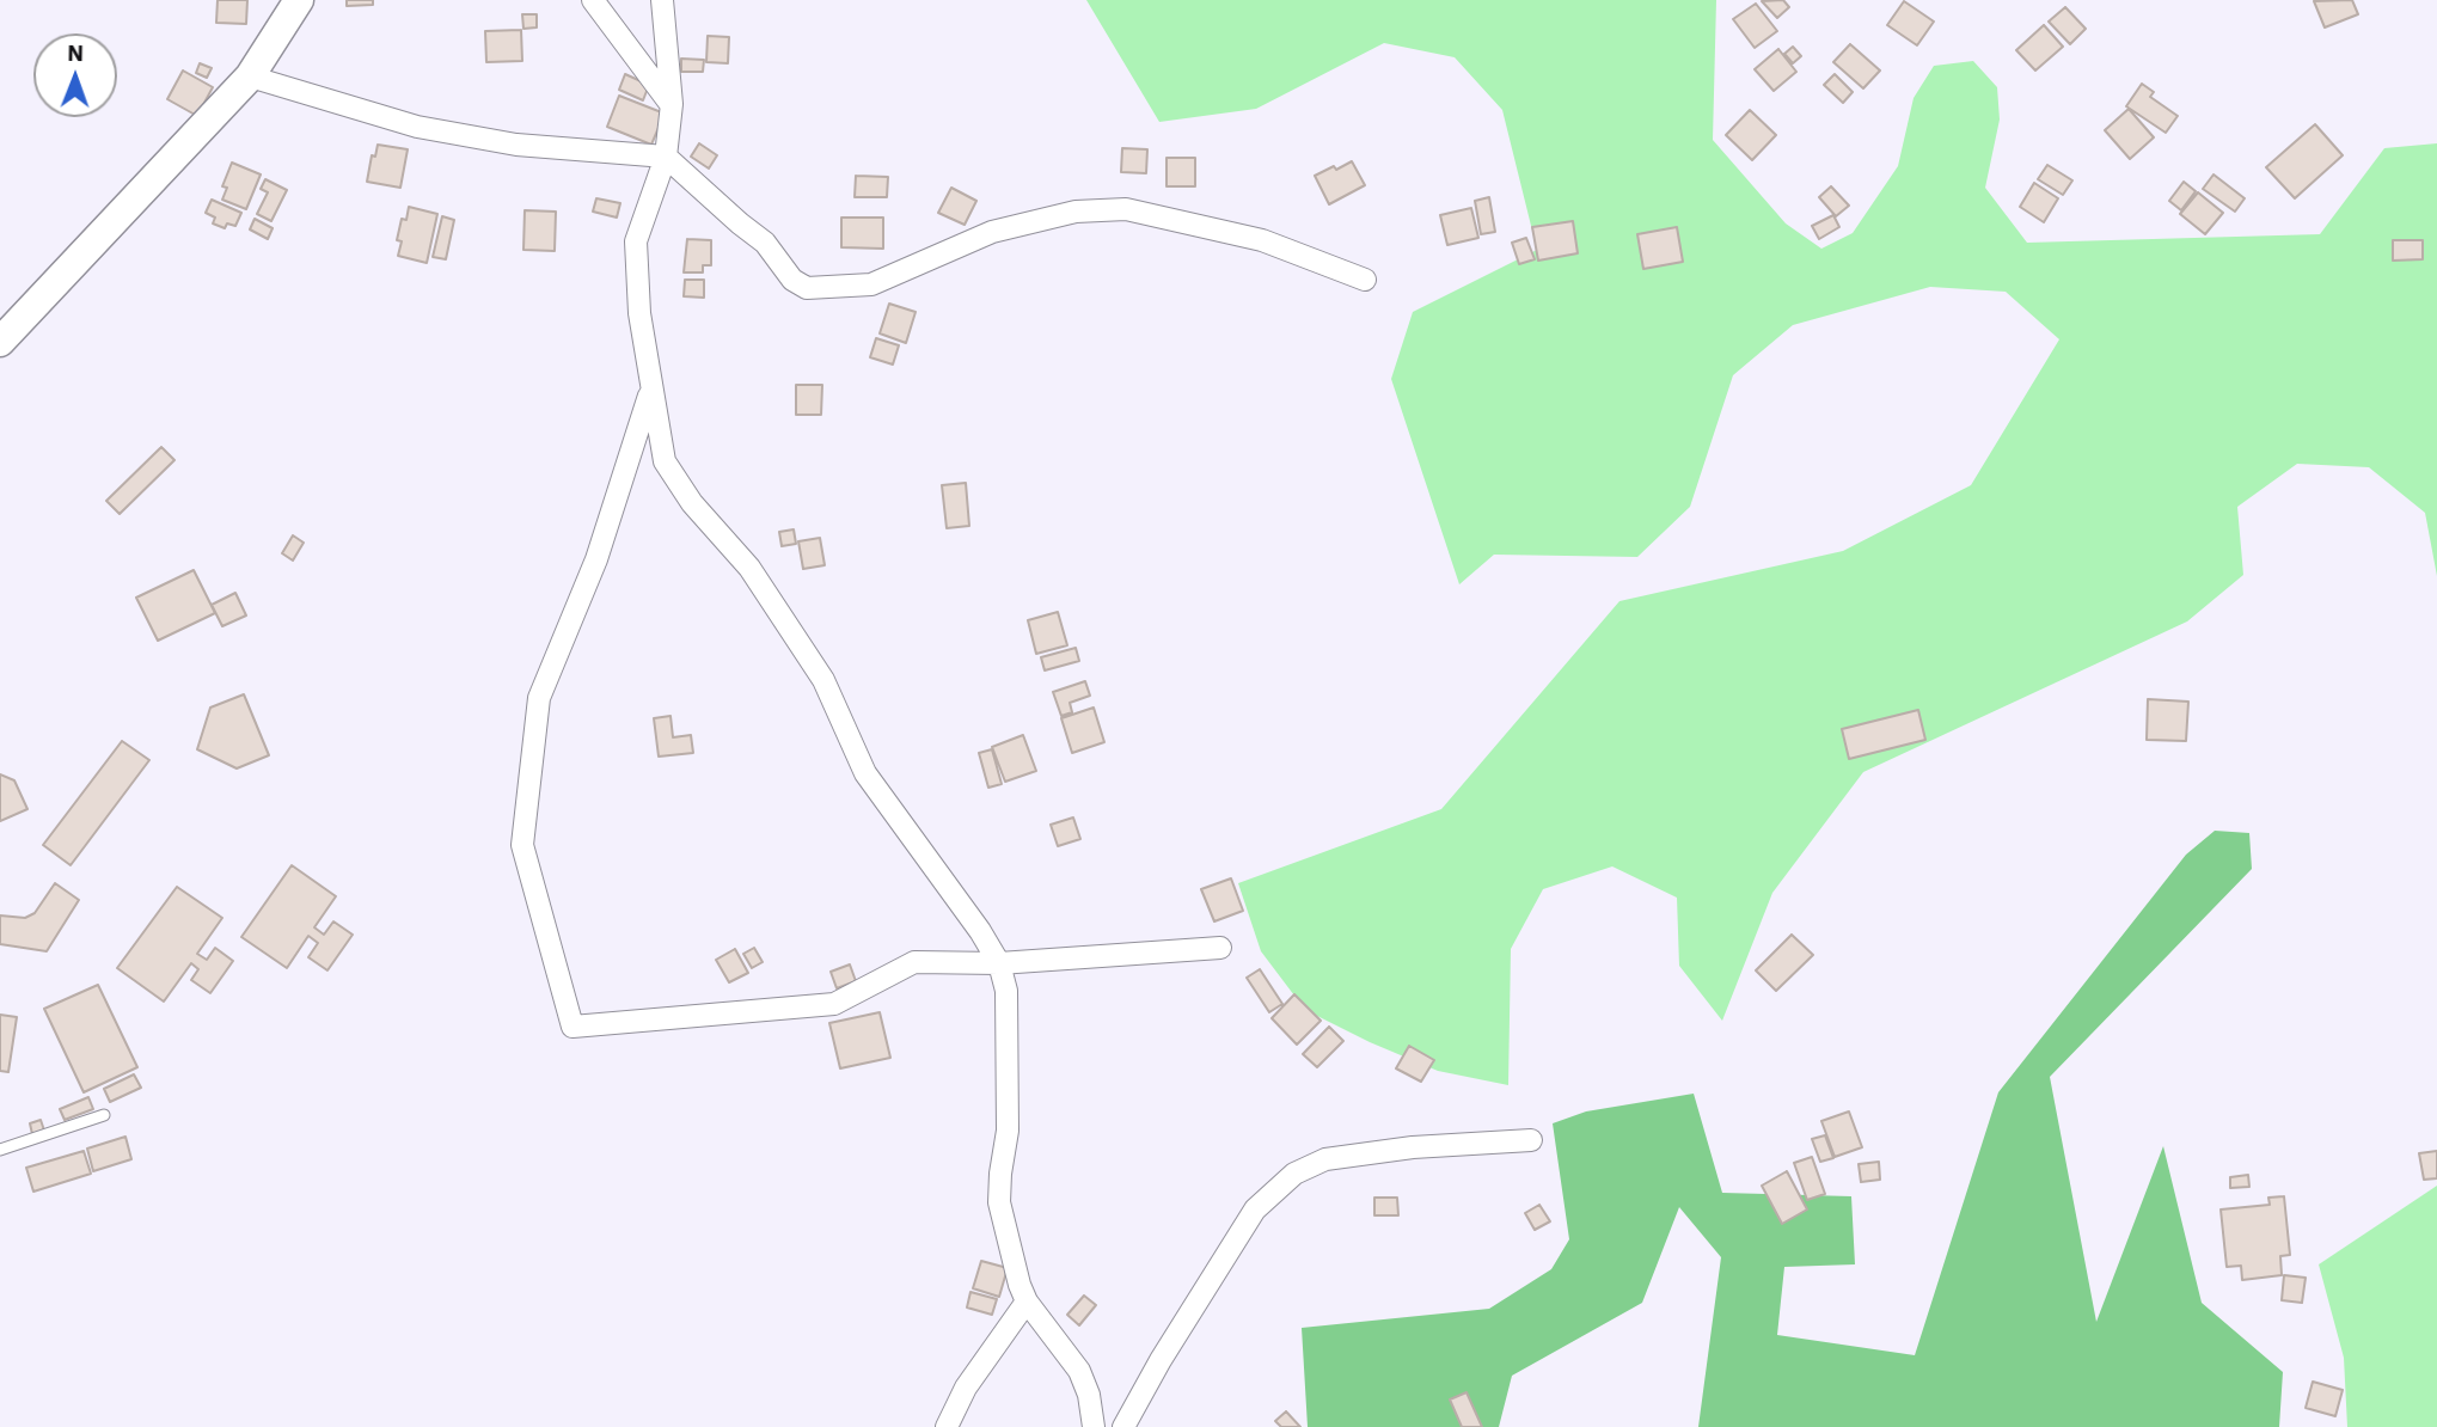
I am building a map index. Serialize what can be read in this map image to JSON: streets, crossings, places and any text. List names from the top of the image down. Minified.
{"north":"top"}
